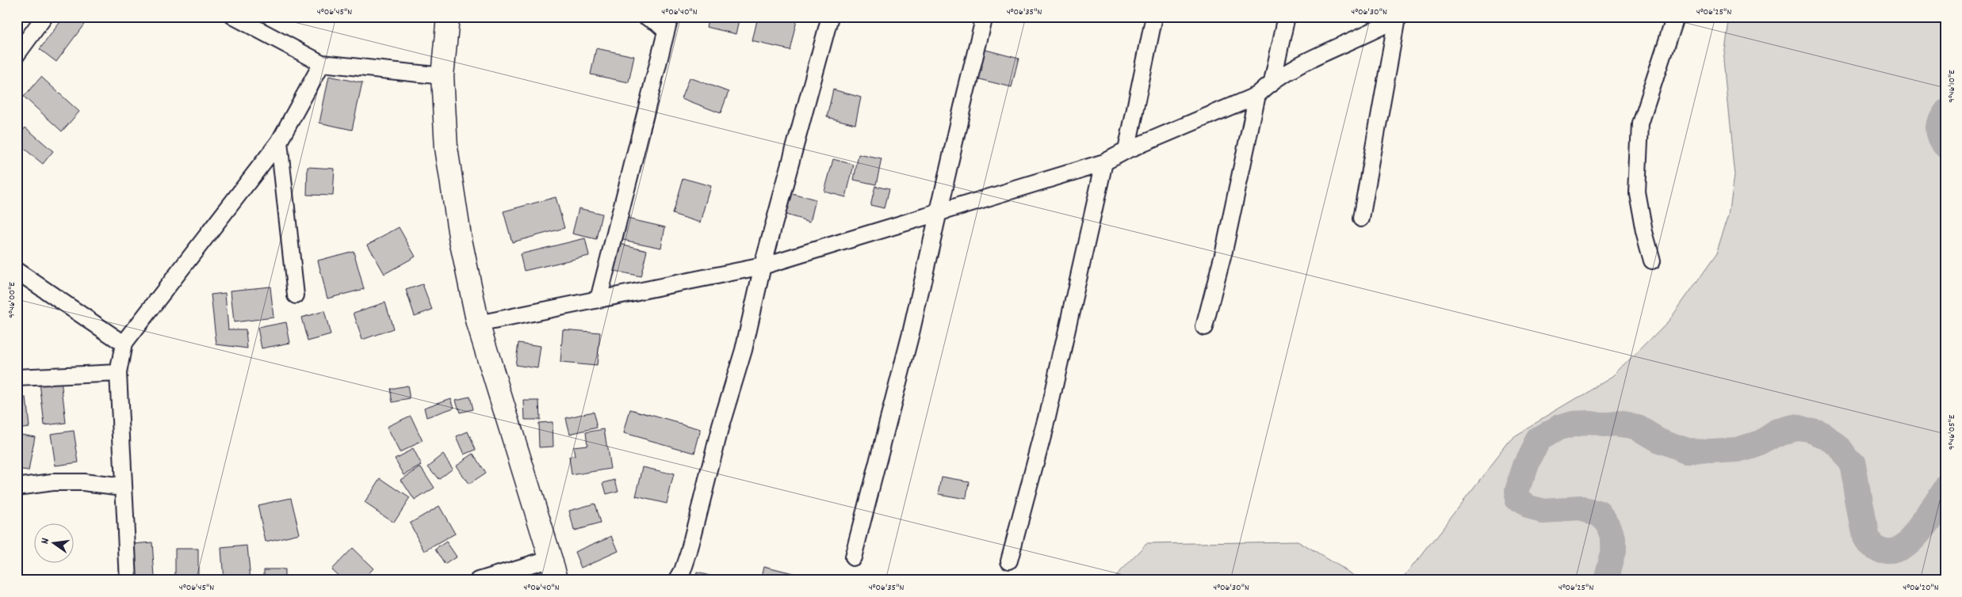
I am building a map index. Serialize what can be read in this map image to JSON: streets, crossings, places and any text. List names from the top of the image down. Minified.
{"north":"left","coordinates":["4°06'45\"N","4°06'40\"N","4°06'35\"N","4°06'30\"N","4°06'25\"N","9°46'10\"E","9°46'00\"E","9°46'05\"E","4°06'20\"N"]}
